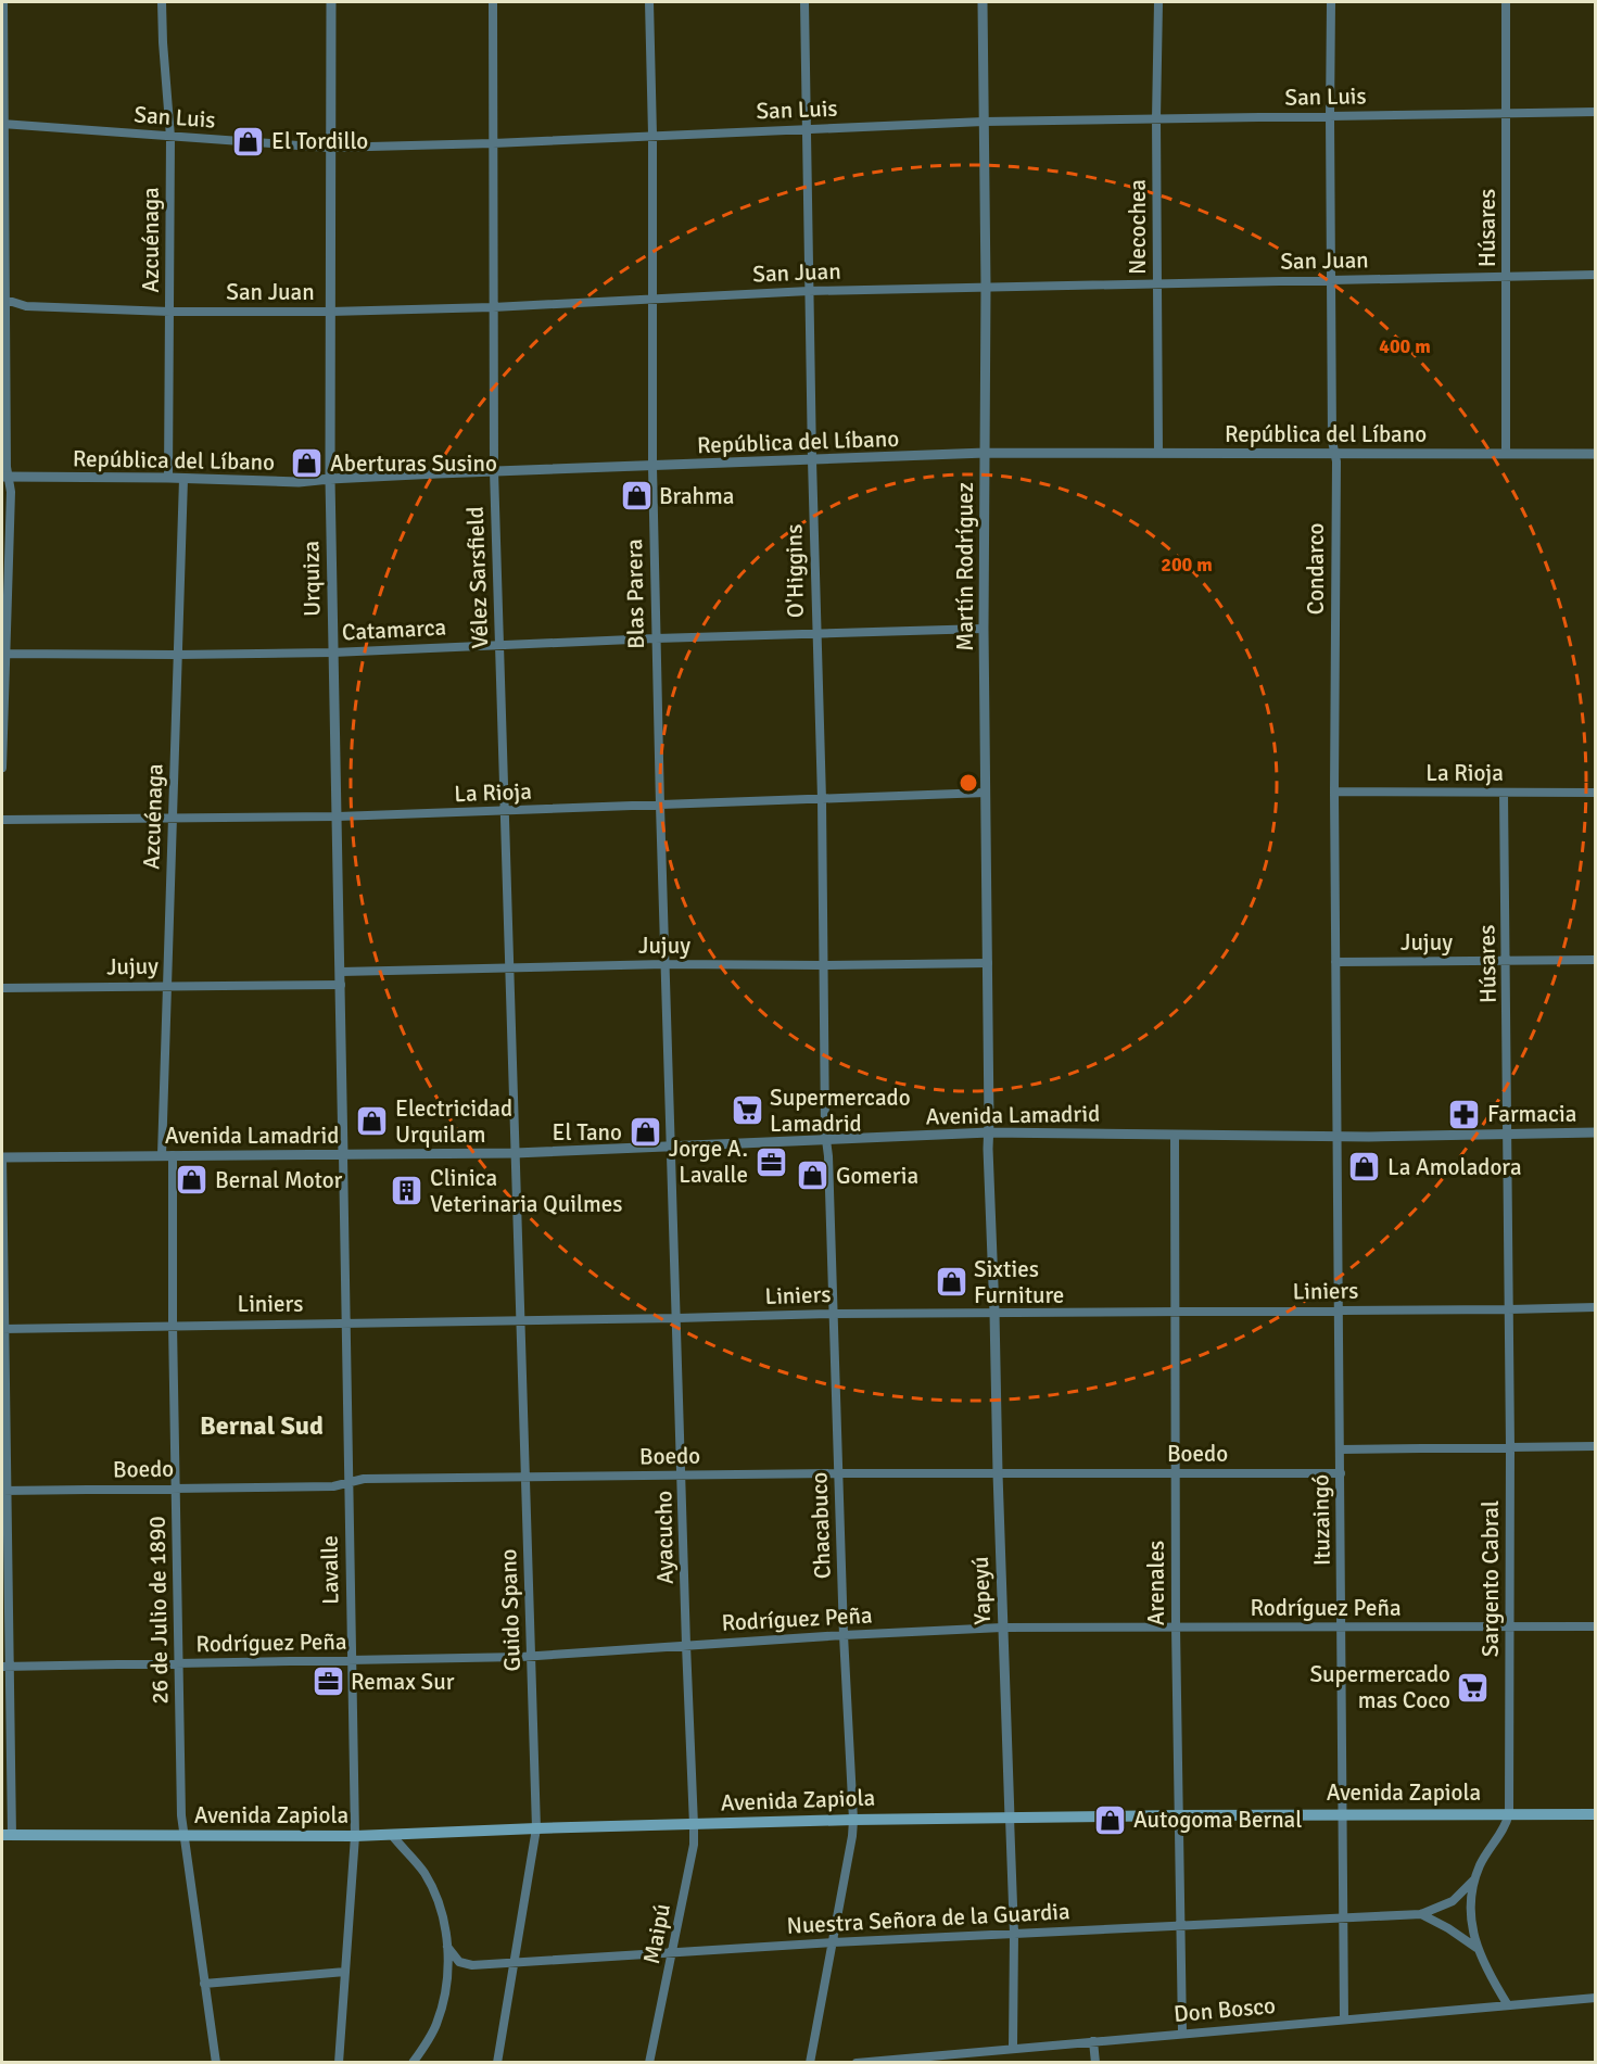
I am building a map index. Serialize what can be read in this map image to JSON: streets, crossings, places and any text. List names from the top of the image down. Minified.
{"streets":{"main road":["Avenida Zapiola"],"street":["San Luis","Necochea","Húsares","Azcuénaga","San Juan","República del Líbano","Martín Rodríguez","Condarco","O'Higgins","Vélez Sarsfield","Urquiza","Blas Parera","Catamarca","La Rioja","Jujuy","Avenida Lamadrid","Liniers","Boedo","Ituzaingó","Chacabuco","Ayacucho","Lavalle","Sargento Cabral","Arenales","Yapeyú","Rodríguez Peña","26 de Julio de 1890","Guido Spano","Nuestra Señora de la Guardia","Maipú","Don Bosco"]},"crossings":[["San Luis","Necochea"],["San Luis","Húsares"],["San Luis","Azcuénaga"],["San Luis","Martín Rodríguez"],["San Luis","Condarco"],["San Luis","O'Higgins"],["San Luis","Vélez Sarsfield"],["San Luis","Urquiza"],["San Luis","Blas Parera"],["Necochea","San Juan"],["Necochea","República del Líbano"],["Húsares","San Juan"],["Húsares","República del Líbano"],["Húsares","La Rioja"],["Húsares","Jujuy"],["Húsares","Avenida Lamadrid"],["Húsares","Sargento Cabral"],["Azcuénaga","San Juan"],["Azcuénaga","República del Líbano"],["Azcuénaga","Catamarca"],["Azcuénaga","La Rioja"],["Azcuénaga","Jujuy"],["Azcuénaga","Avenida Lamadrid"],["Azcuénaga","26 de Julio de 1890"],["San Juan","Martín Rodríguez"],["San Juan","Condarco"],["San Juan","O'Higgins"],["San Juan","Vélez Sarsfield"],["San Juan","Urquiza"],["San Juan","Blas Parera"],["República del Líbano","Martín Rodríguez"],["República del Líbano","Condarco"],["República del Líbano","O'Higgins"],["República del Líbano","Vélez Sarsfield"],["República del Líbano","Urquiza"],["República del Líbano","Blas Parera"],["Martín Rodríguez","Catamarca"],["Martín Rodríguez","La Rioja"],["Martín Rodríguez","Jujuy"],["Martín Rodríguez","Avenida Lamadrid"],["Martín Rodríguez","Yapeyú"],["Condarco","La Rioja"],["Condarco","Jujuy"],["Condarco","Avenida Lamadrid"],["Condarco","Ituzaingó"],["O'Higgins","Catamarca"],["O'Higgins","La Rioja"],["O'Higgins","Jujuy"],["O'Higgins","Avenida Lamadrid"],["O'Higgins","Chacabuco"],["Vélez Sarsfield","Catamarca"],["Vélez Sarsfield","La Rioja"],["Vélez Sarsfield","Jujuy"],["Vélez Sarsfield","Avenida Lamadrid"],["Vélez Sarsfield","Guido Spano"],["Urquiza","Catamarca"],["Urquiza","La Rioja"],["Urquiza","Jujuy"],["Urquiza","Avenida Lamadrid"],["Urquiza","Lavalle"],["Blas Parera","Catamarca"],["Blas Parera","La Rioja"],["Blas Parera","Jujuy"],["Blas Parera","Avenida Lamadrid"],["Blas Parera","Ayacucho"],["Avenida Lamadrid","Ituzaingó"],["Avenida Lamadrid","Chacabuco"],["Avenida Lamadrid","Ayacucho"],["Avenida Lamadrid","Lavalle"],["Avenida Lamadrid","Sargento Cabral"],["Avenida Lamadrid","Arenales"],["Avenida Lamadrid","Yapeyú"],["Avenida Lamadrid","26 de Julio de 1890"],["Avenida Lamadrid","Guido Spano"],["Liniers","Ituzaingó"],["Liniers","Chacabuco"],["Liniers","Ayacucho"],["Liniers","Lavalle"],["Liniers","Sargento Cabral"],["Liniers","Arenales"],["Liniers","Yapeyú"],["Liniers","26 de Julio de 1890"],["Liniers","Guido Spano"],["Boedo","Ituzaingó"],["Boedo","Chacabuco"],["Boedo","Ayacucho"],["Boedo","Lavalle"],["Boedo","Arenales"],["Boedo","Yapeyú"],["Boedo","26 de Julio de 1890"],["Boedo","Guido Spano"],["Ituzaingó","Rodríguez Peña"],["Ituzaingó","Avenida Zapiola"],["Ituzaingó","Nuestra Señora de la Guardia"],["Ituzaingó","Don Bosco"],["Chacabuco","Rodríguez Peña"],["Chacabuco","Avenida Zapiola"],["Chacabuco","Nuestra Señora de la Guardia"],["Ayacucho","Rodríguez Peña"],["Ayacucho","Maipú"],["Lavalle","Rodríguez Peña"],["Lavalle","Avenida Zapiola"],["Sargento Cabral","Rodríguez Peña"],["Sargento Cabral","Avenida Zapiola"],["Sargento Cabral","Nuestra Señora de la Guardia"],["Sargento Cabral","Don Bosco"],["Arenales","Rodríguez Peña"],["Arenales","Avenida Zapiola"],["Arenales","Nuestra Señora de la Guardia"],["Arenales","Don Bosco"],["Yapeyú","Rodríguez Peña"],["Yapeyú","Avenida Zapiola"],["Yapeyú","Nuestra Señora de la Guardia"],["Yapeyú","Don Bosco"],["Rodríguez Peña","26 de Julio de 1890"],["Rodríguez Peña","Guido Spano"],["26 de Julio de 1890","Avenida Zapiola"],["Guido Spano","Avenida Zapiola"],["Guido Spano","Nuestra Señora de la Guardia"],["Avenida Zapiola","Maipú"],["Nuestra Señora de la Guardia","Maipú"]],"districts":["Bernal Sud"],"places":{"shop":["El Tordillo","Aberturas Susino","Brahma","Electricidad Urquilam","El Tano","La Amoladora","Gomeria","Bernal Motor","Sixties Furniture","Autogoma Bernal"],"supermarket":["Supermercado Lamadrid","Supermercado mas Coco"],"pharmacy":["Farmacia"],"office":["Jorge A. Lavalle","Remax Sur"],"building":["Clinica Veterinaria Quilmes"]},"rings":["400 m","200 m"]}
